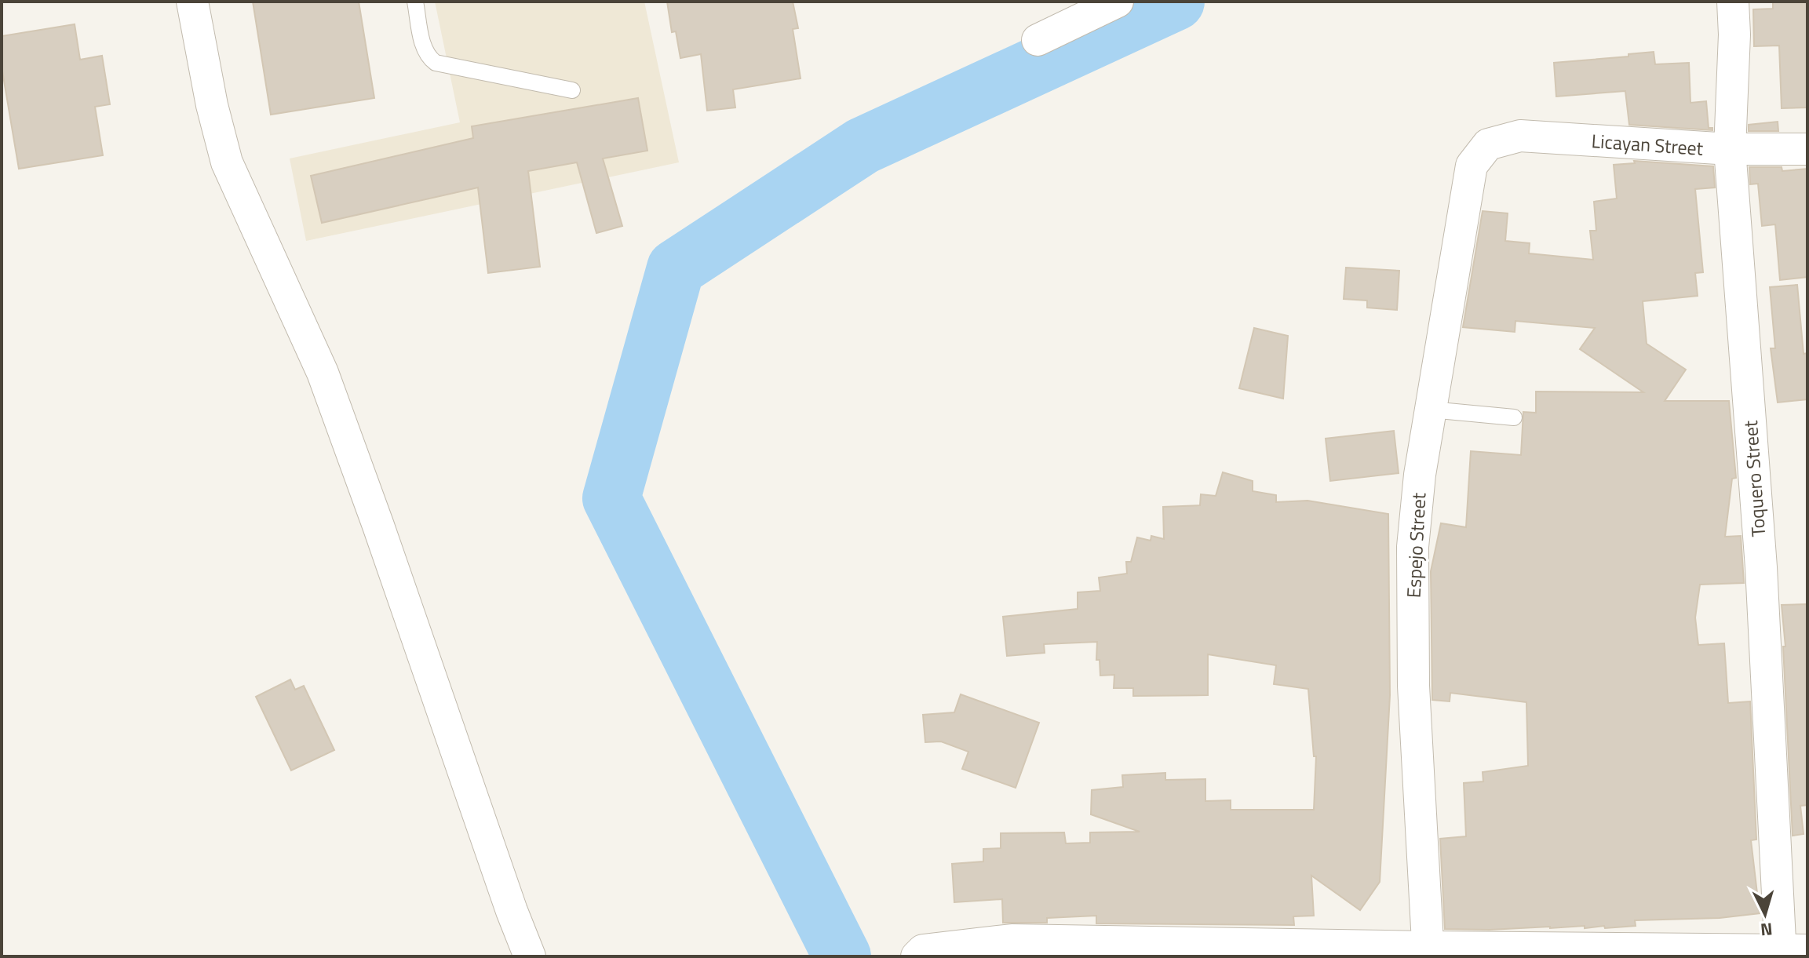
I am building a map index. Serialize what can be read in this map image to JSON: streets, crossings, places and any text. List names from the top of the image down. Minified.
{"streets":{"street":["Licayan Street","Toquero Street","Espejo Street"]},"crossings":[["Licayan Street","Toquero Street"],["Licayan Street","Espejo Street"]],"north":"bottom"}
